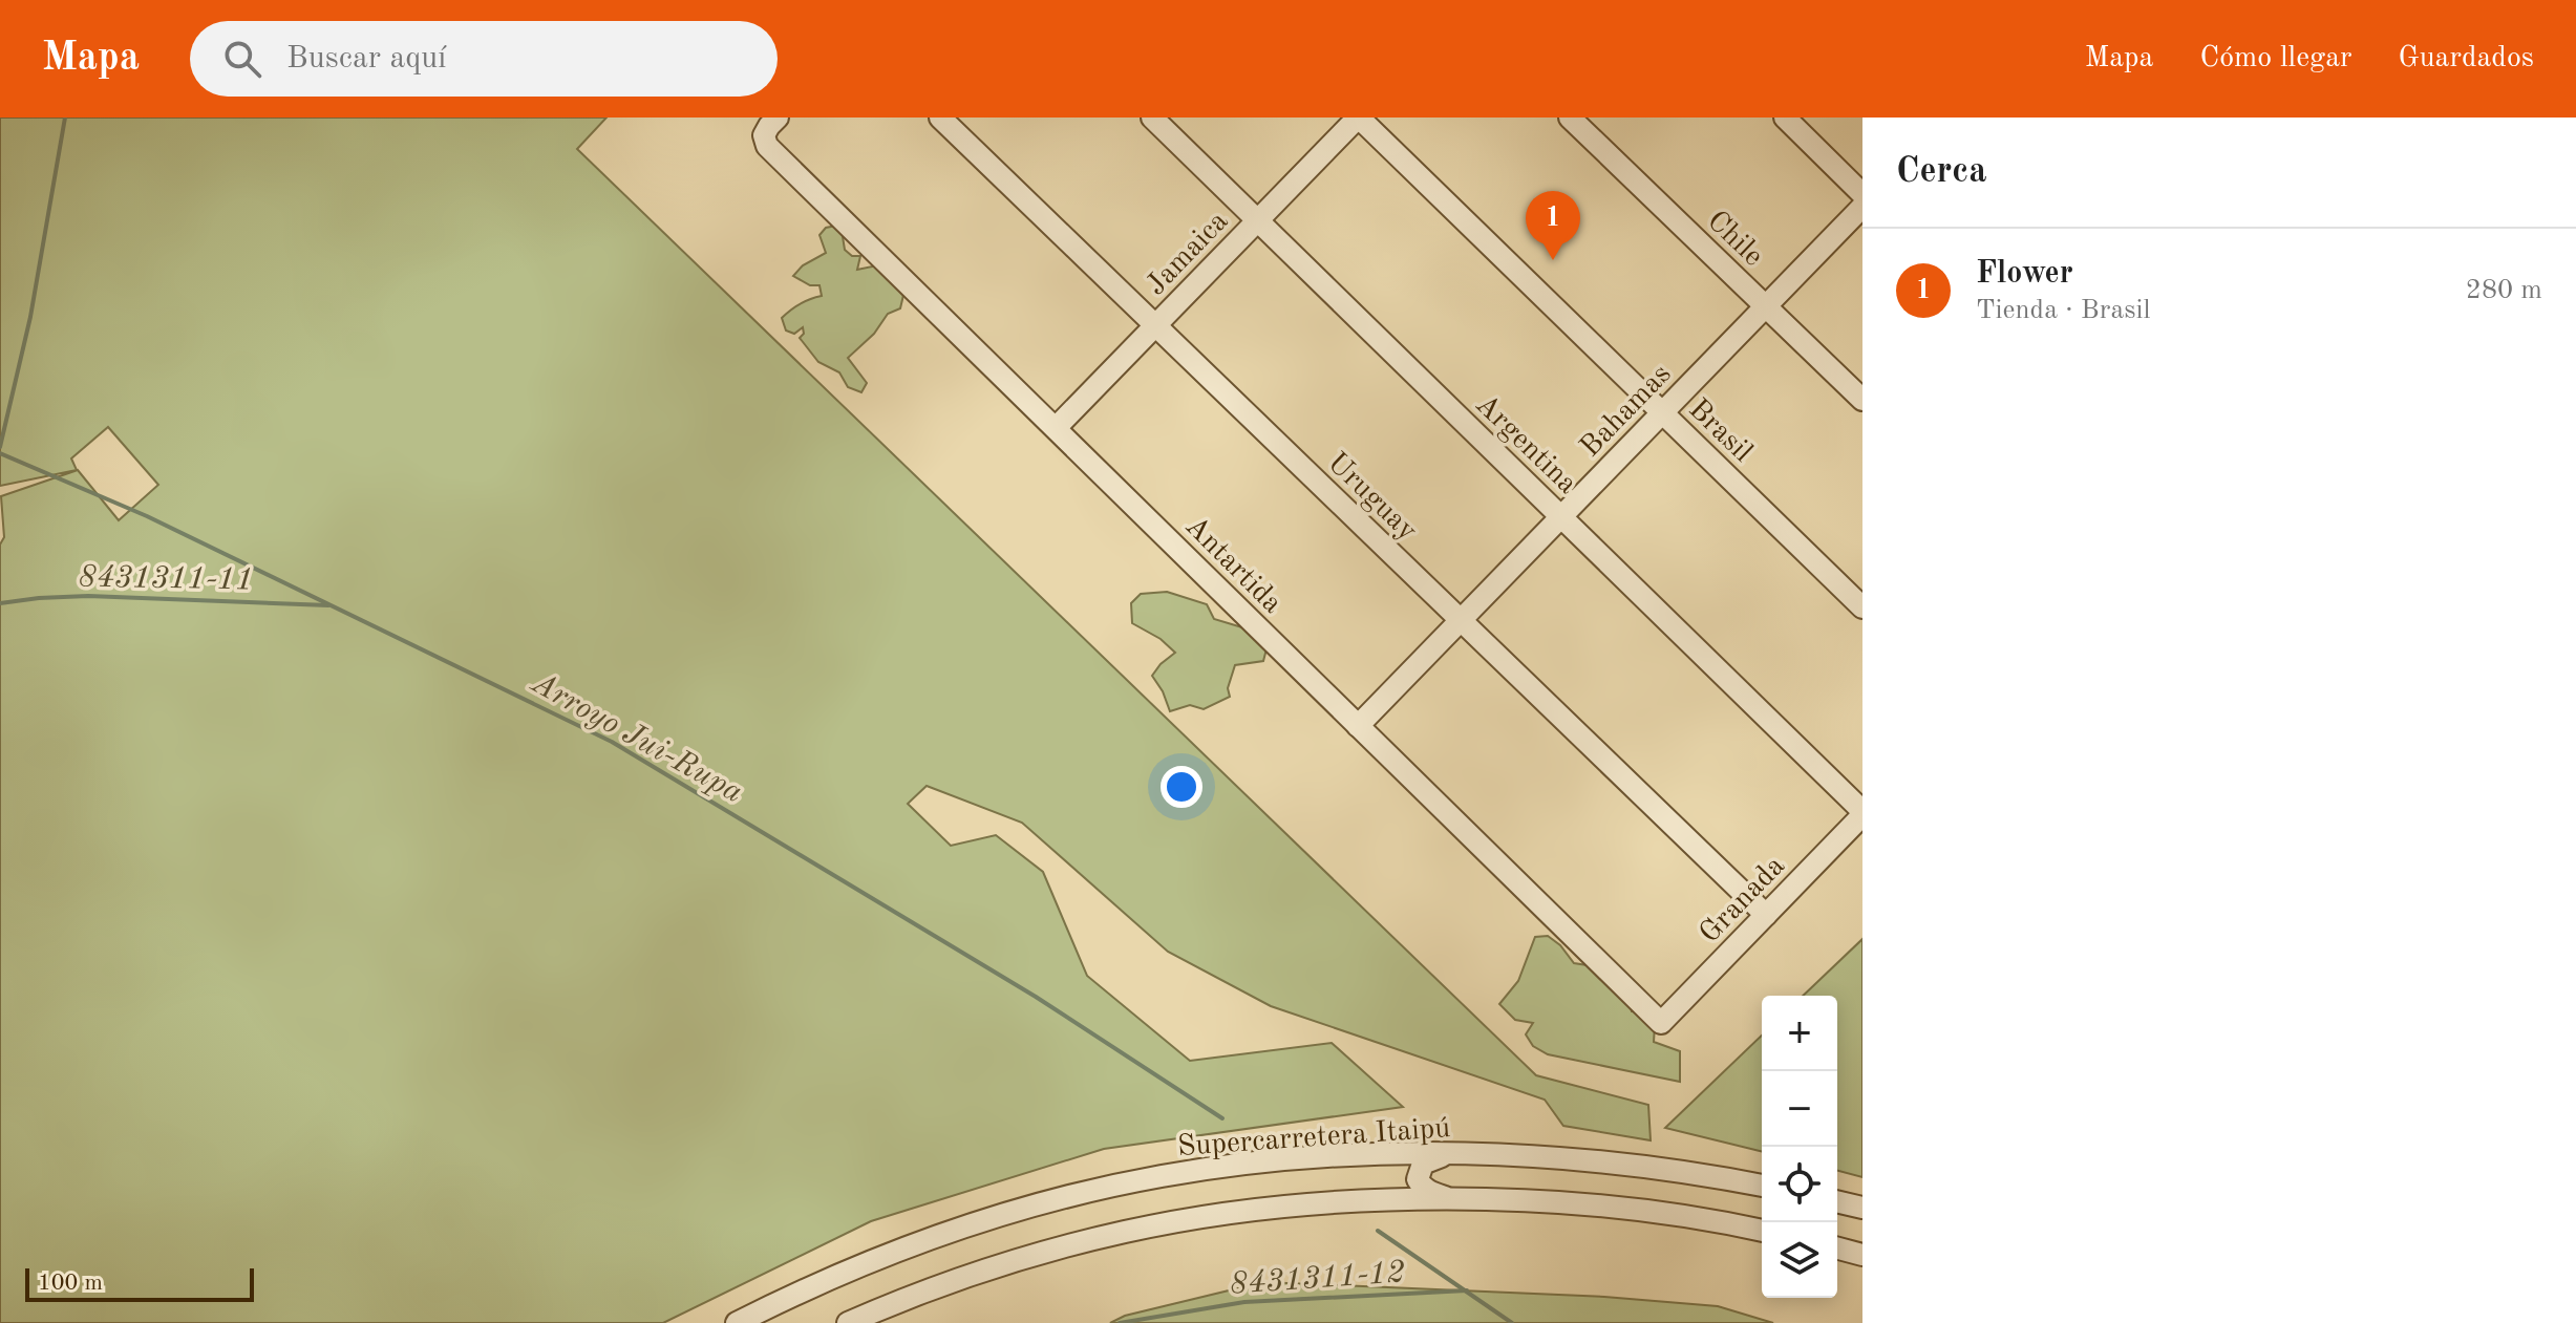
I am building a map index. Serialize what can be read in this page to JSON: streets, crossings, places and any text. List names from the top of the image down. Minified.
{"streets":{"street":["Chile","Jamaica","Bahamas","Brasil","Argentina","Uruguay","Antartida","Granada","Supercarretera Itaipú"]},"crossings":[["Chile","Bahamas"],["Jamaica","Brasil"],["Jamaica","Argentina"],["Jamaica","Uruguay"],["Jamaica","Antartida"],["Bahamas","Brasil"],["Bahamas","Argentina"],["Bahamas","Uruguay"],["Bahamas","Antartida"],["Argentina","Granada"],["Uruguay","Granada"],["Antartida","Granada"]],"water":["8431311-11","Arroyo Jui-Rupa","8431311-12"],"scale_bar":"100 m","page":{"header":"Mapa","search":"Buscar aquí","nav":["Mapa","Cómo llegar","Guardados"],"heading":"Cerca","pins":"1","list":[{"mark":"1","name":"Flower","note":"Tienda · Brasil","value":"280 m"}],"map_buttons":["+","−"],"scale":"100 m"}}
